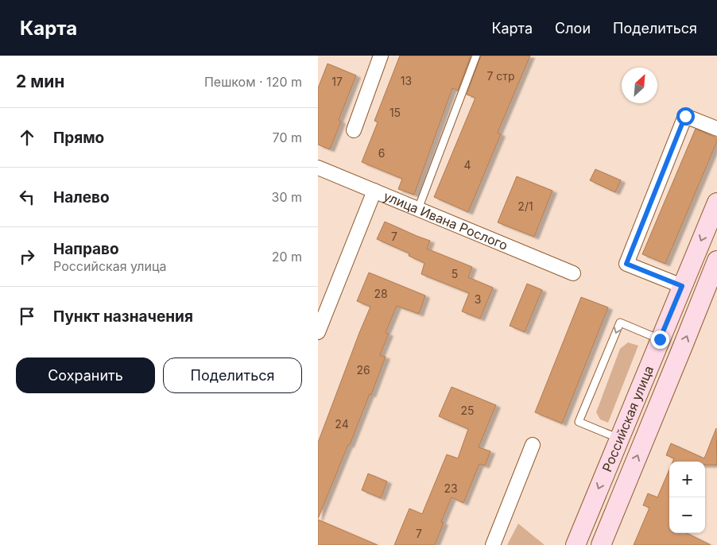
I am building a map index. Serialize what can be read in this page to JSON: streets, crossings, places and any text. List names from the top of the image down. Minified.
{"streets":{"main road":["Российская улица"],"street":["улица Ивана Рослого"]},"house_numbers":["7 стр","13","17","15","6","4","2/1","7","5","28","3","26","25","24","23","7"],"north":"top right","page":{"header":"Карта","nav":["Карта","Слои","Поделиться"],"heading":["2 мин","Пешком · 120 m"],"list":[["Прямо","70 m"],["Налево","30 m"],["Направо","Российская улица","20 m"],"Пункт назначения"],"buttons":["Сохранить","Поделиться"],"map_buttons":["+","−"]}}
